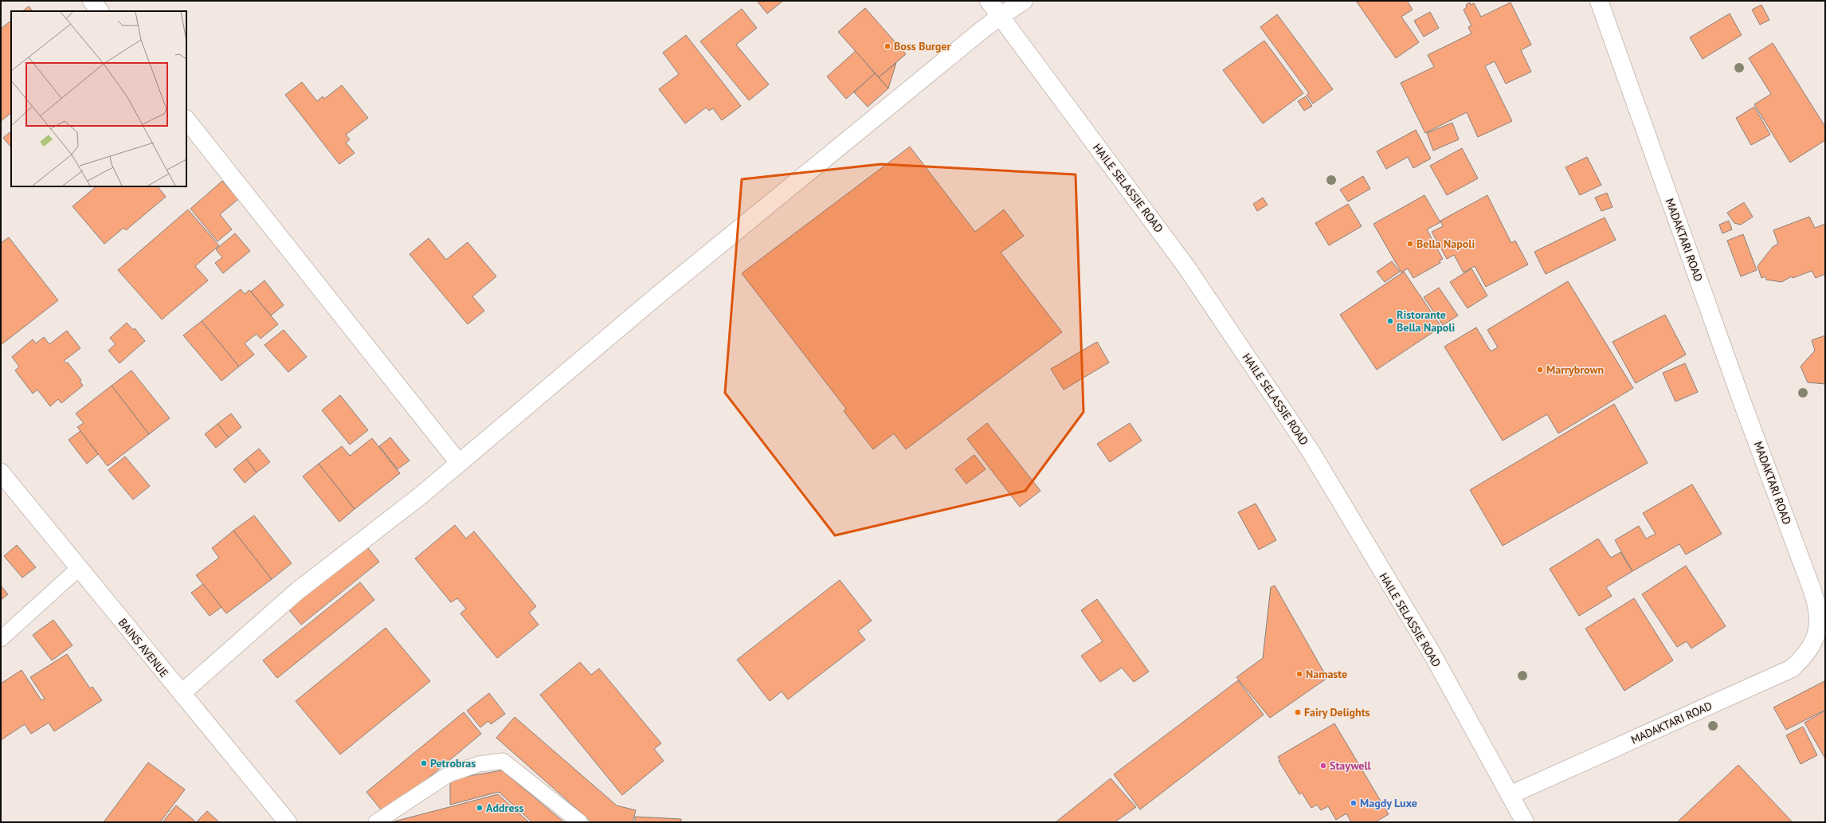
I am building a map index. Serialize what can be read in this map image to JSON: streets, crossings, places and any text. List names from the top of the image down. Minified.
{"streets":{"street":["HAILE SELASSIE ROAD","MADAKTARI ROAD","BAINS AVENUE"]},"crossings":[["HAILE SELASSIE ROAD","MADAKTARI ROAD"]],"places":["Boss Burger","Bella Napoli","Ristorante Bella Napoli","Marrybrown","Namaste","Fairy Delights","Petrobras","Staywell","Magdy Luxe","Address"]}
